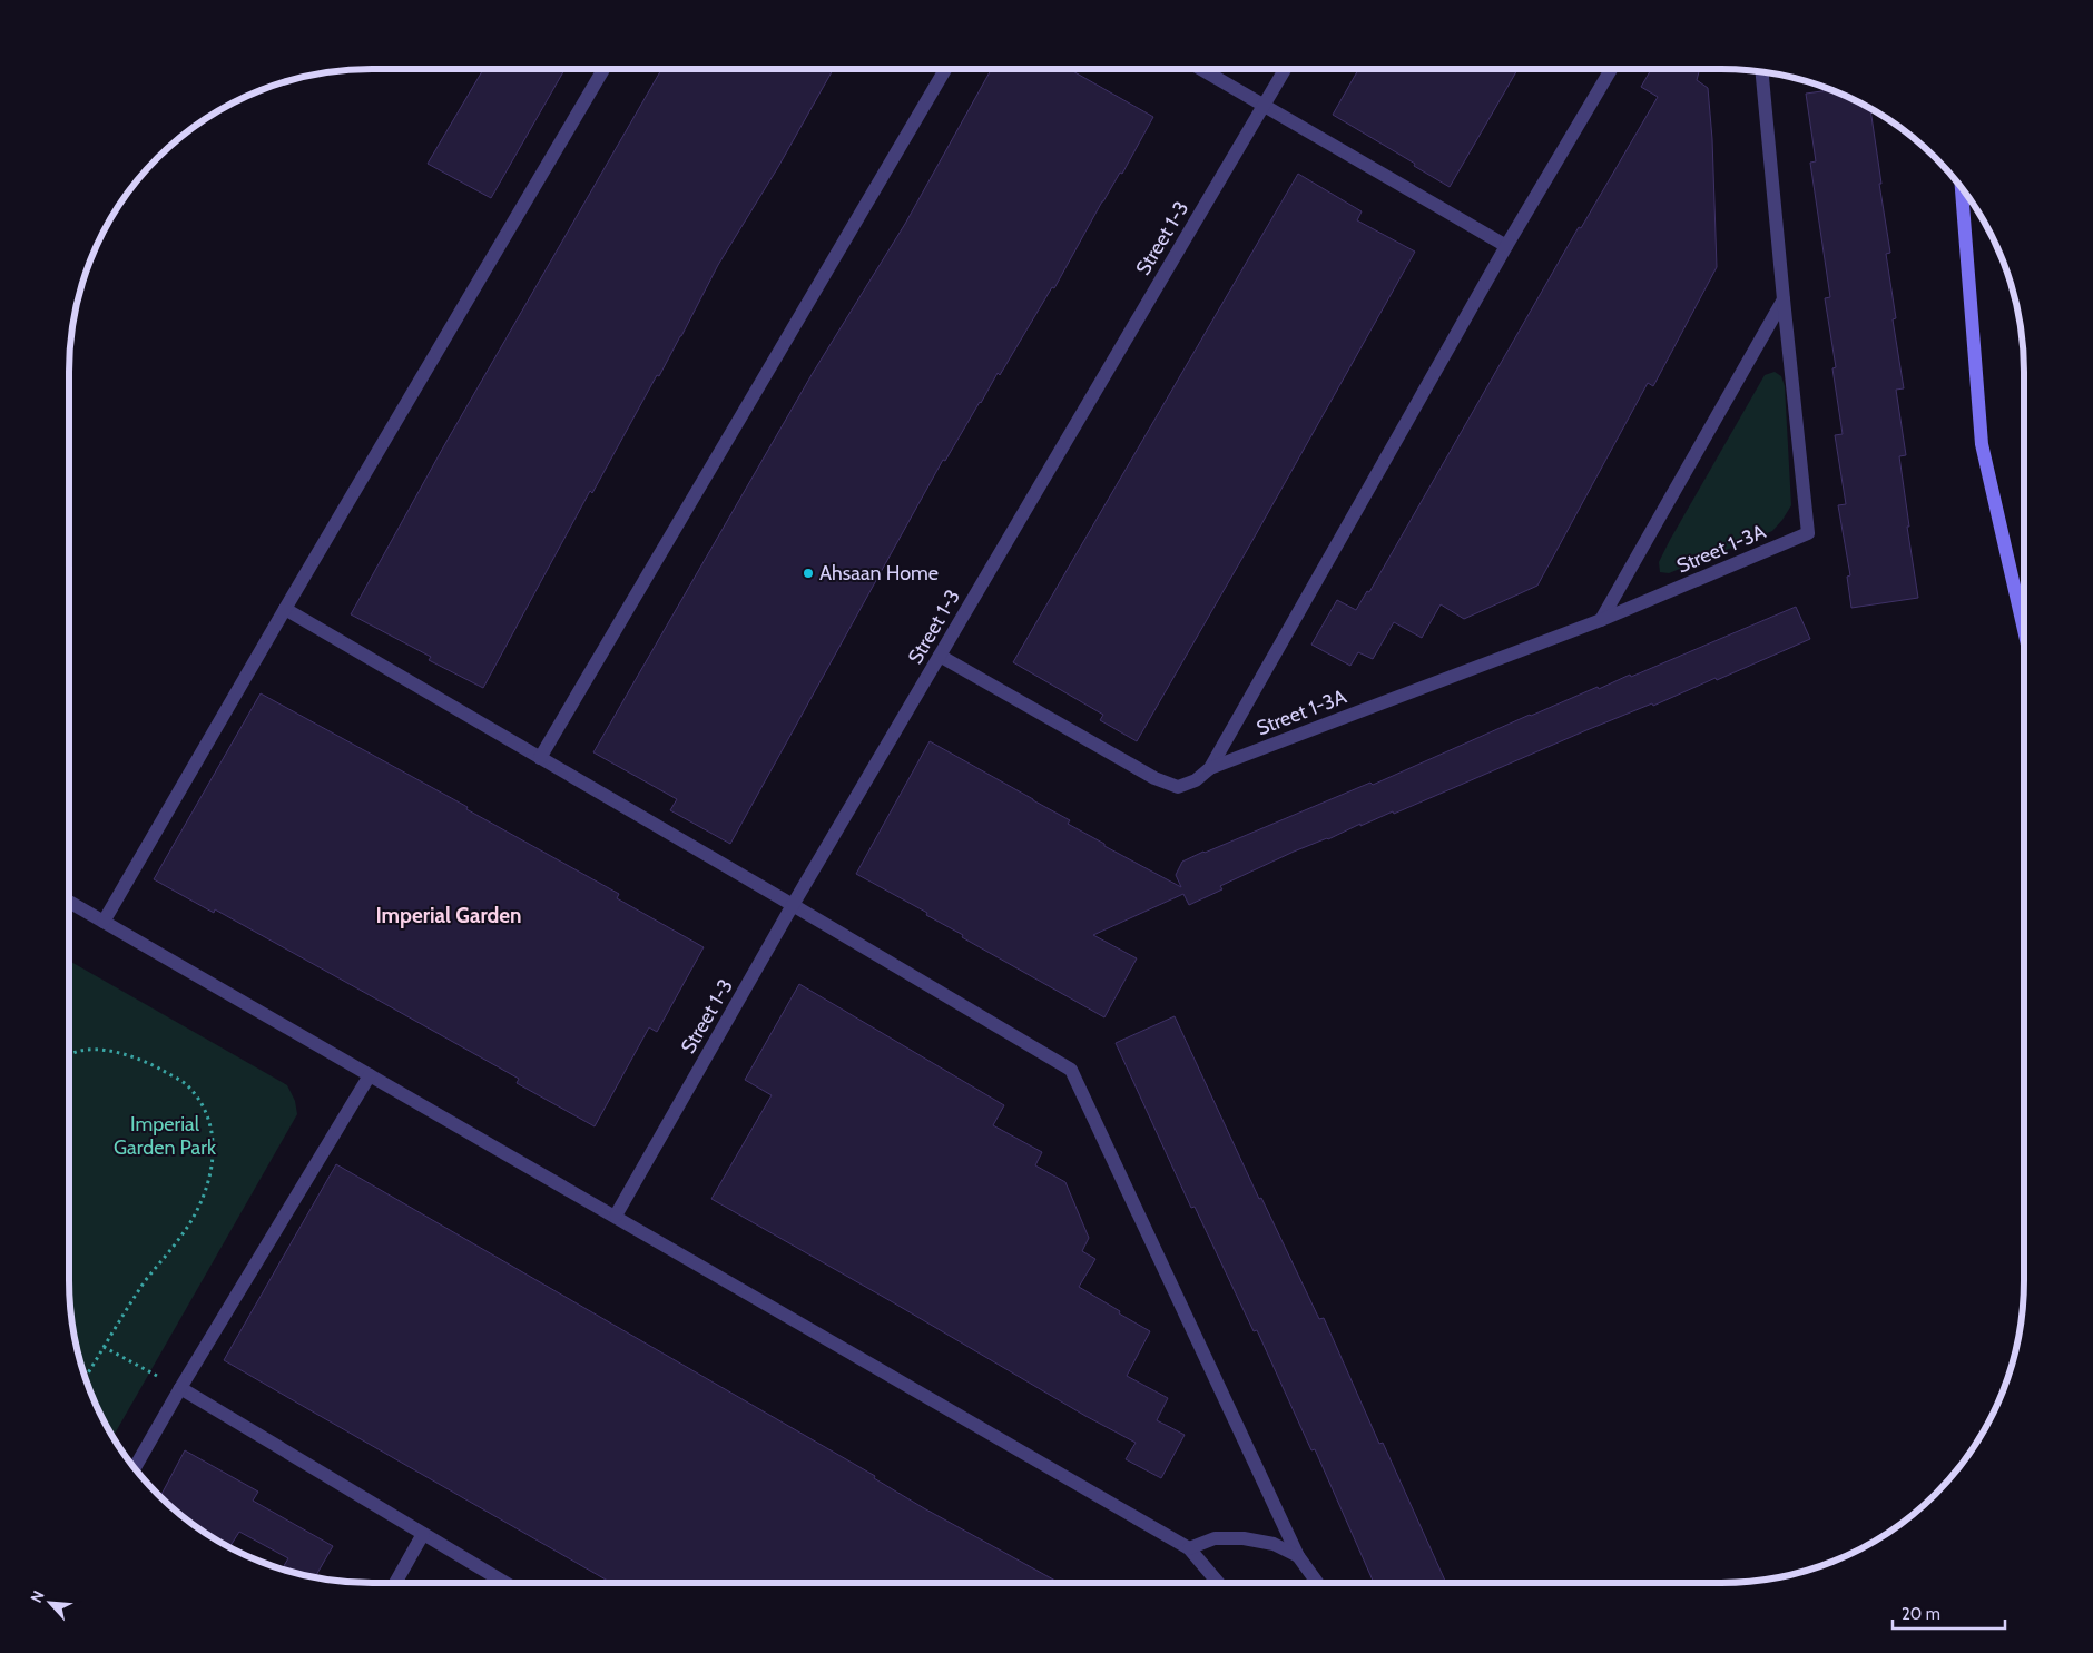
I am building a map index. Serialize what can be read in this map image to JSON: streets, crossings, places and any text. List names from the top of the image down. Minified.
{"streets":{"street":["Street 1-3","Street 1-3A"]},"districts":["Imperial Garden"],"parks":["Imperial Garden Park"],"places":["Ahsaan Home"],"scale_bar":"20 m","north":"top left"}
